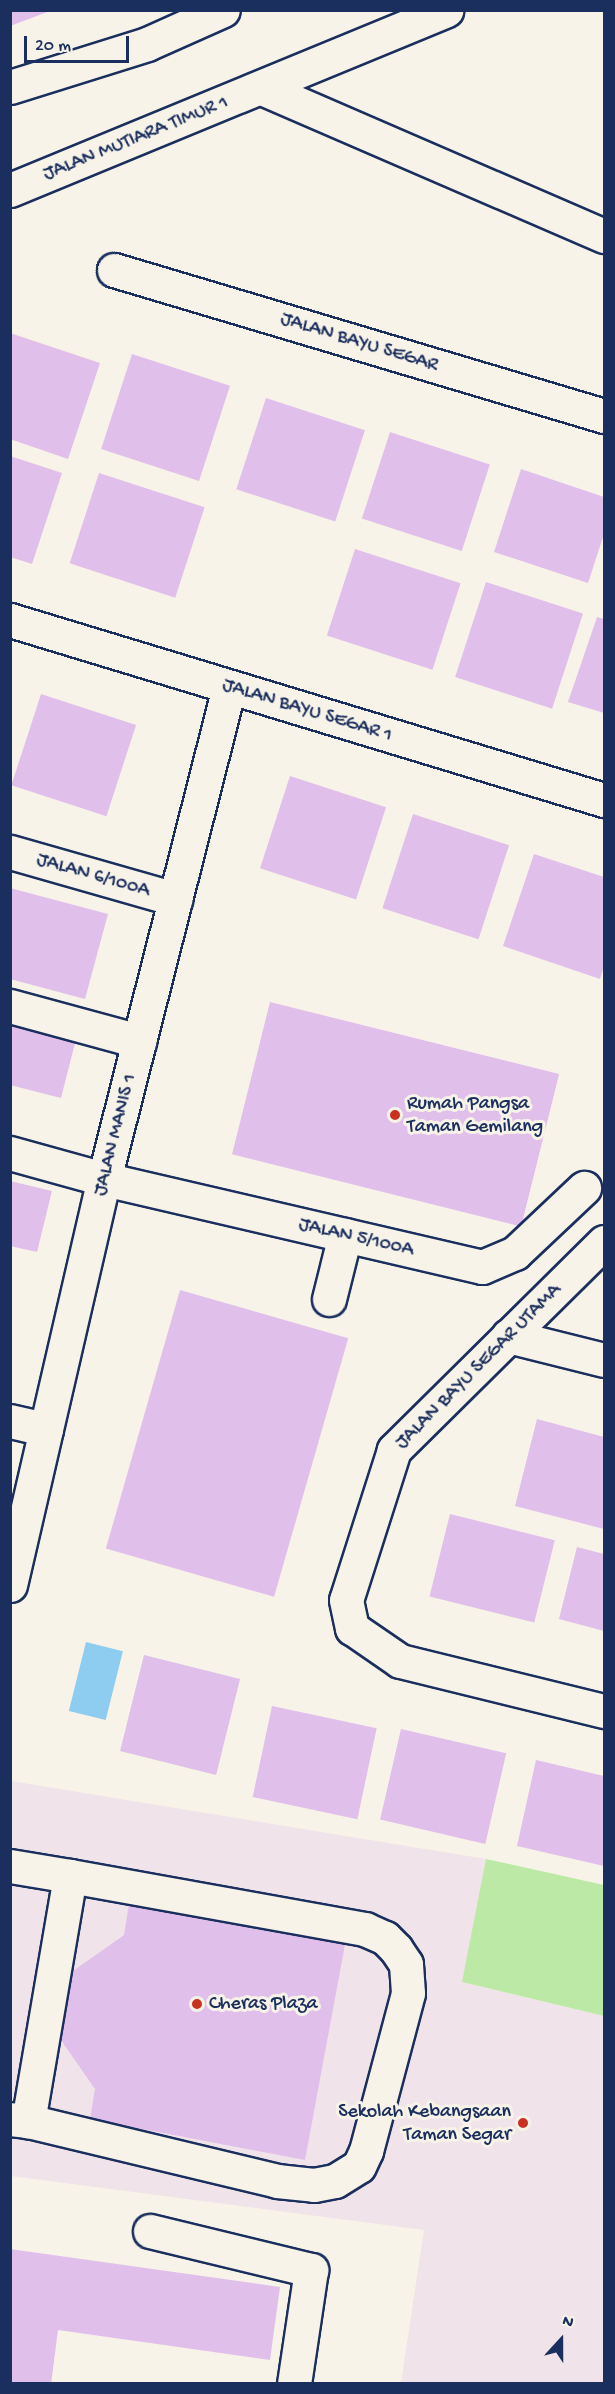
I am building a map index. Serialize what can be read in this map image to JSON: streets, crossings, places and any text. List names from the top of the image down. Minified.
{"streets":{"street":["JALAN MUTIARA TIMUR 1","JALAN BAYU SEGAR","JALAN BAYU SEGAR 1","JALAN 6/100A","JALAN MANIS 1","JALAN 5/100A","JALAN BAYU SEGAR UTAMA"]},"crossings":[["JALAN BAYU SEGAR 1","JALAN MANIS 1"],["JALAN 6/100A","JALAN MANIS 1"],["JALAN MANIS 1","JALAN 5/100A"]],"places":["Rumah Pangsa Taman Gemilang","Cheras Plaza","Sekolah Kebangsaan Taman Segar"],"scale_bar":"20 m","north":"top"}
